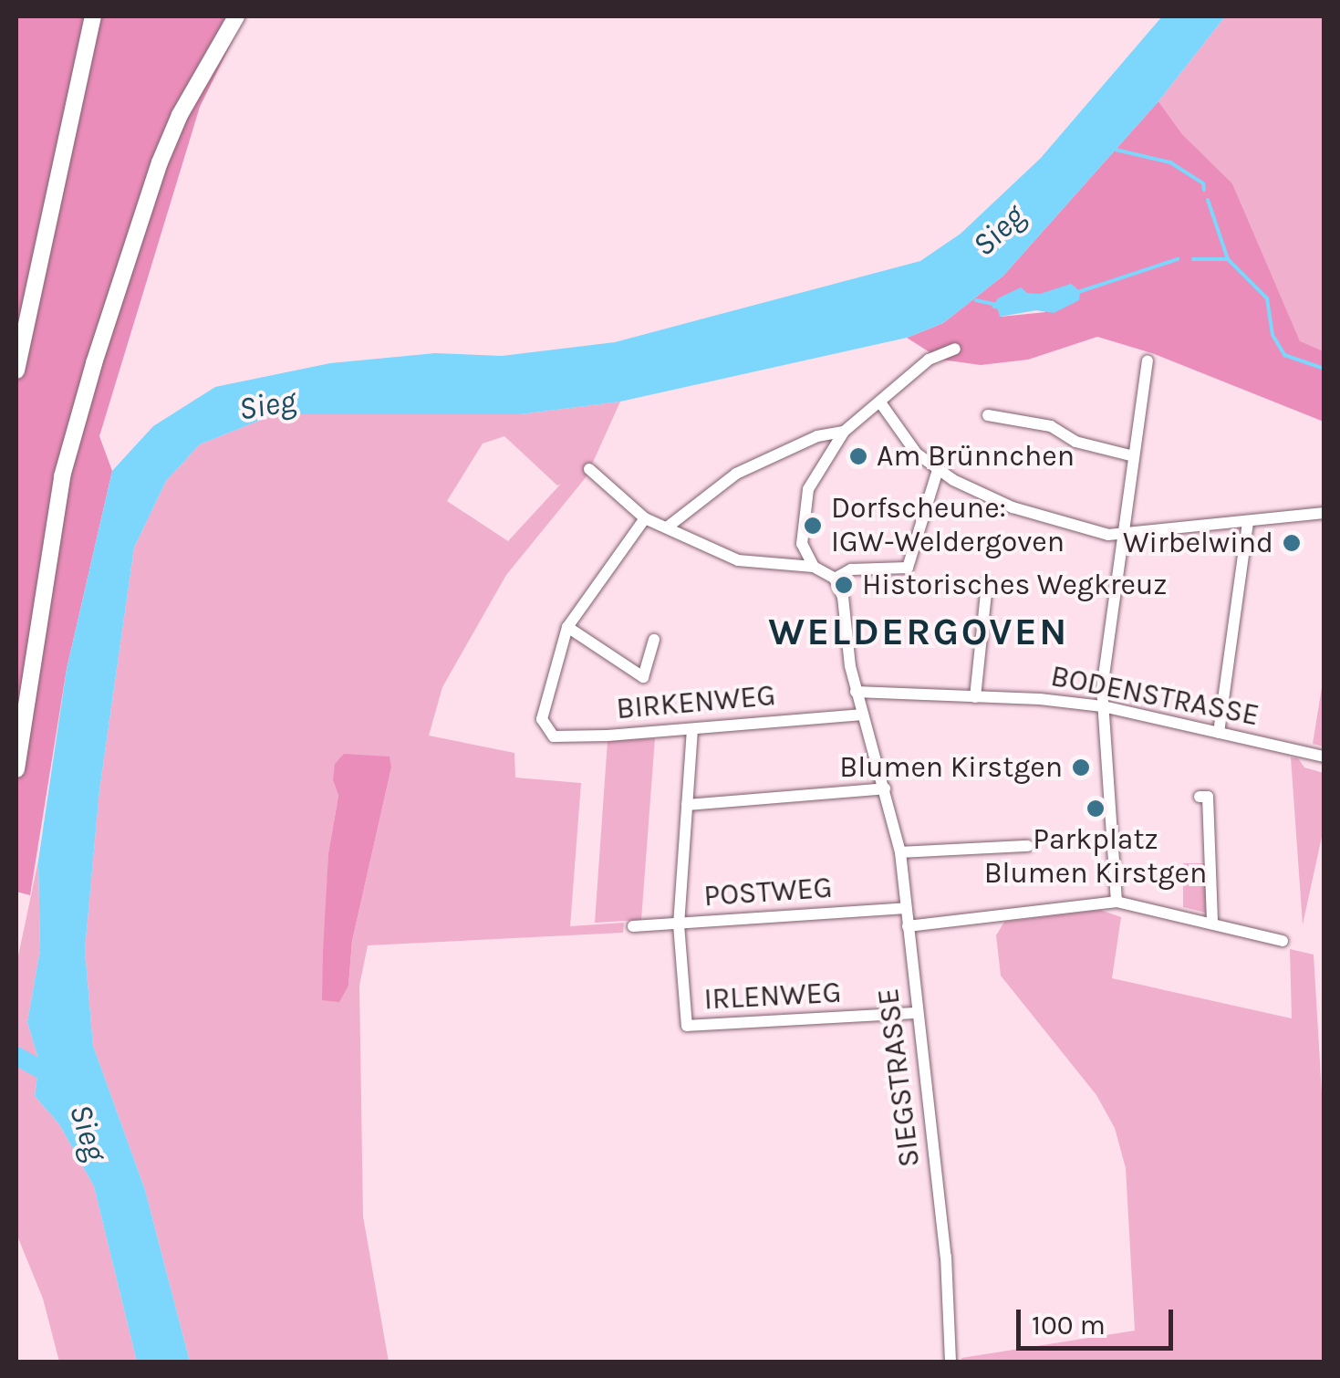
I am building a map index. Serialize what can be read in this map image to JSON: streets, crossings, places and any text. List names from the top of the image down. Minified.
{"streets":{"street":["BODENSTRASSE","BIRKENWEG","POSTWEG","IRLENWEG","SIEGSTRASSE"]},"crossings":[["BODENSTRASSE","SIEGSTRASSE"],["BIRKENWEG","IRLENWEG"],["BIRKENWEG","SIEGSTRASSE"],["POSTWEG","IRLENWEG"],["POSTWEG","SIEGSTRASSE"],["IRLENWEG","SIEGSTRASSE"]],"districts":["WELDERGOVEN"],"water":["Sieg"],"places":["Am Brünnchen","Dorfscheune: IGW-Weldergoven","Wirbelwind","Historisches Wegkreuz","Blumen Kirstgen","Parkplatz Blumen Kirstgen"],"scale_bar":"100 m"}
